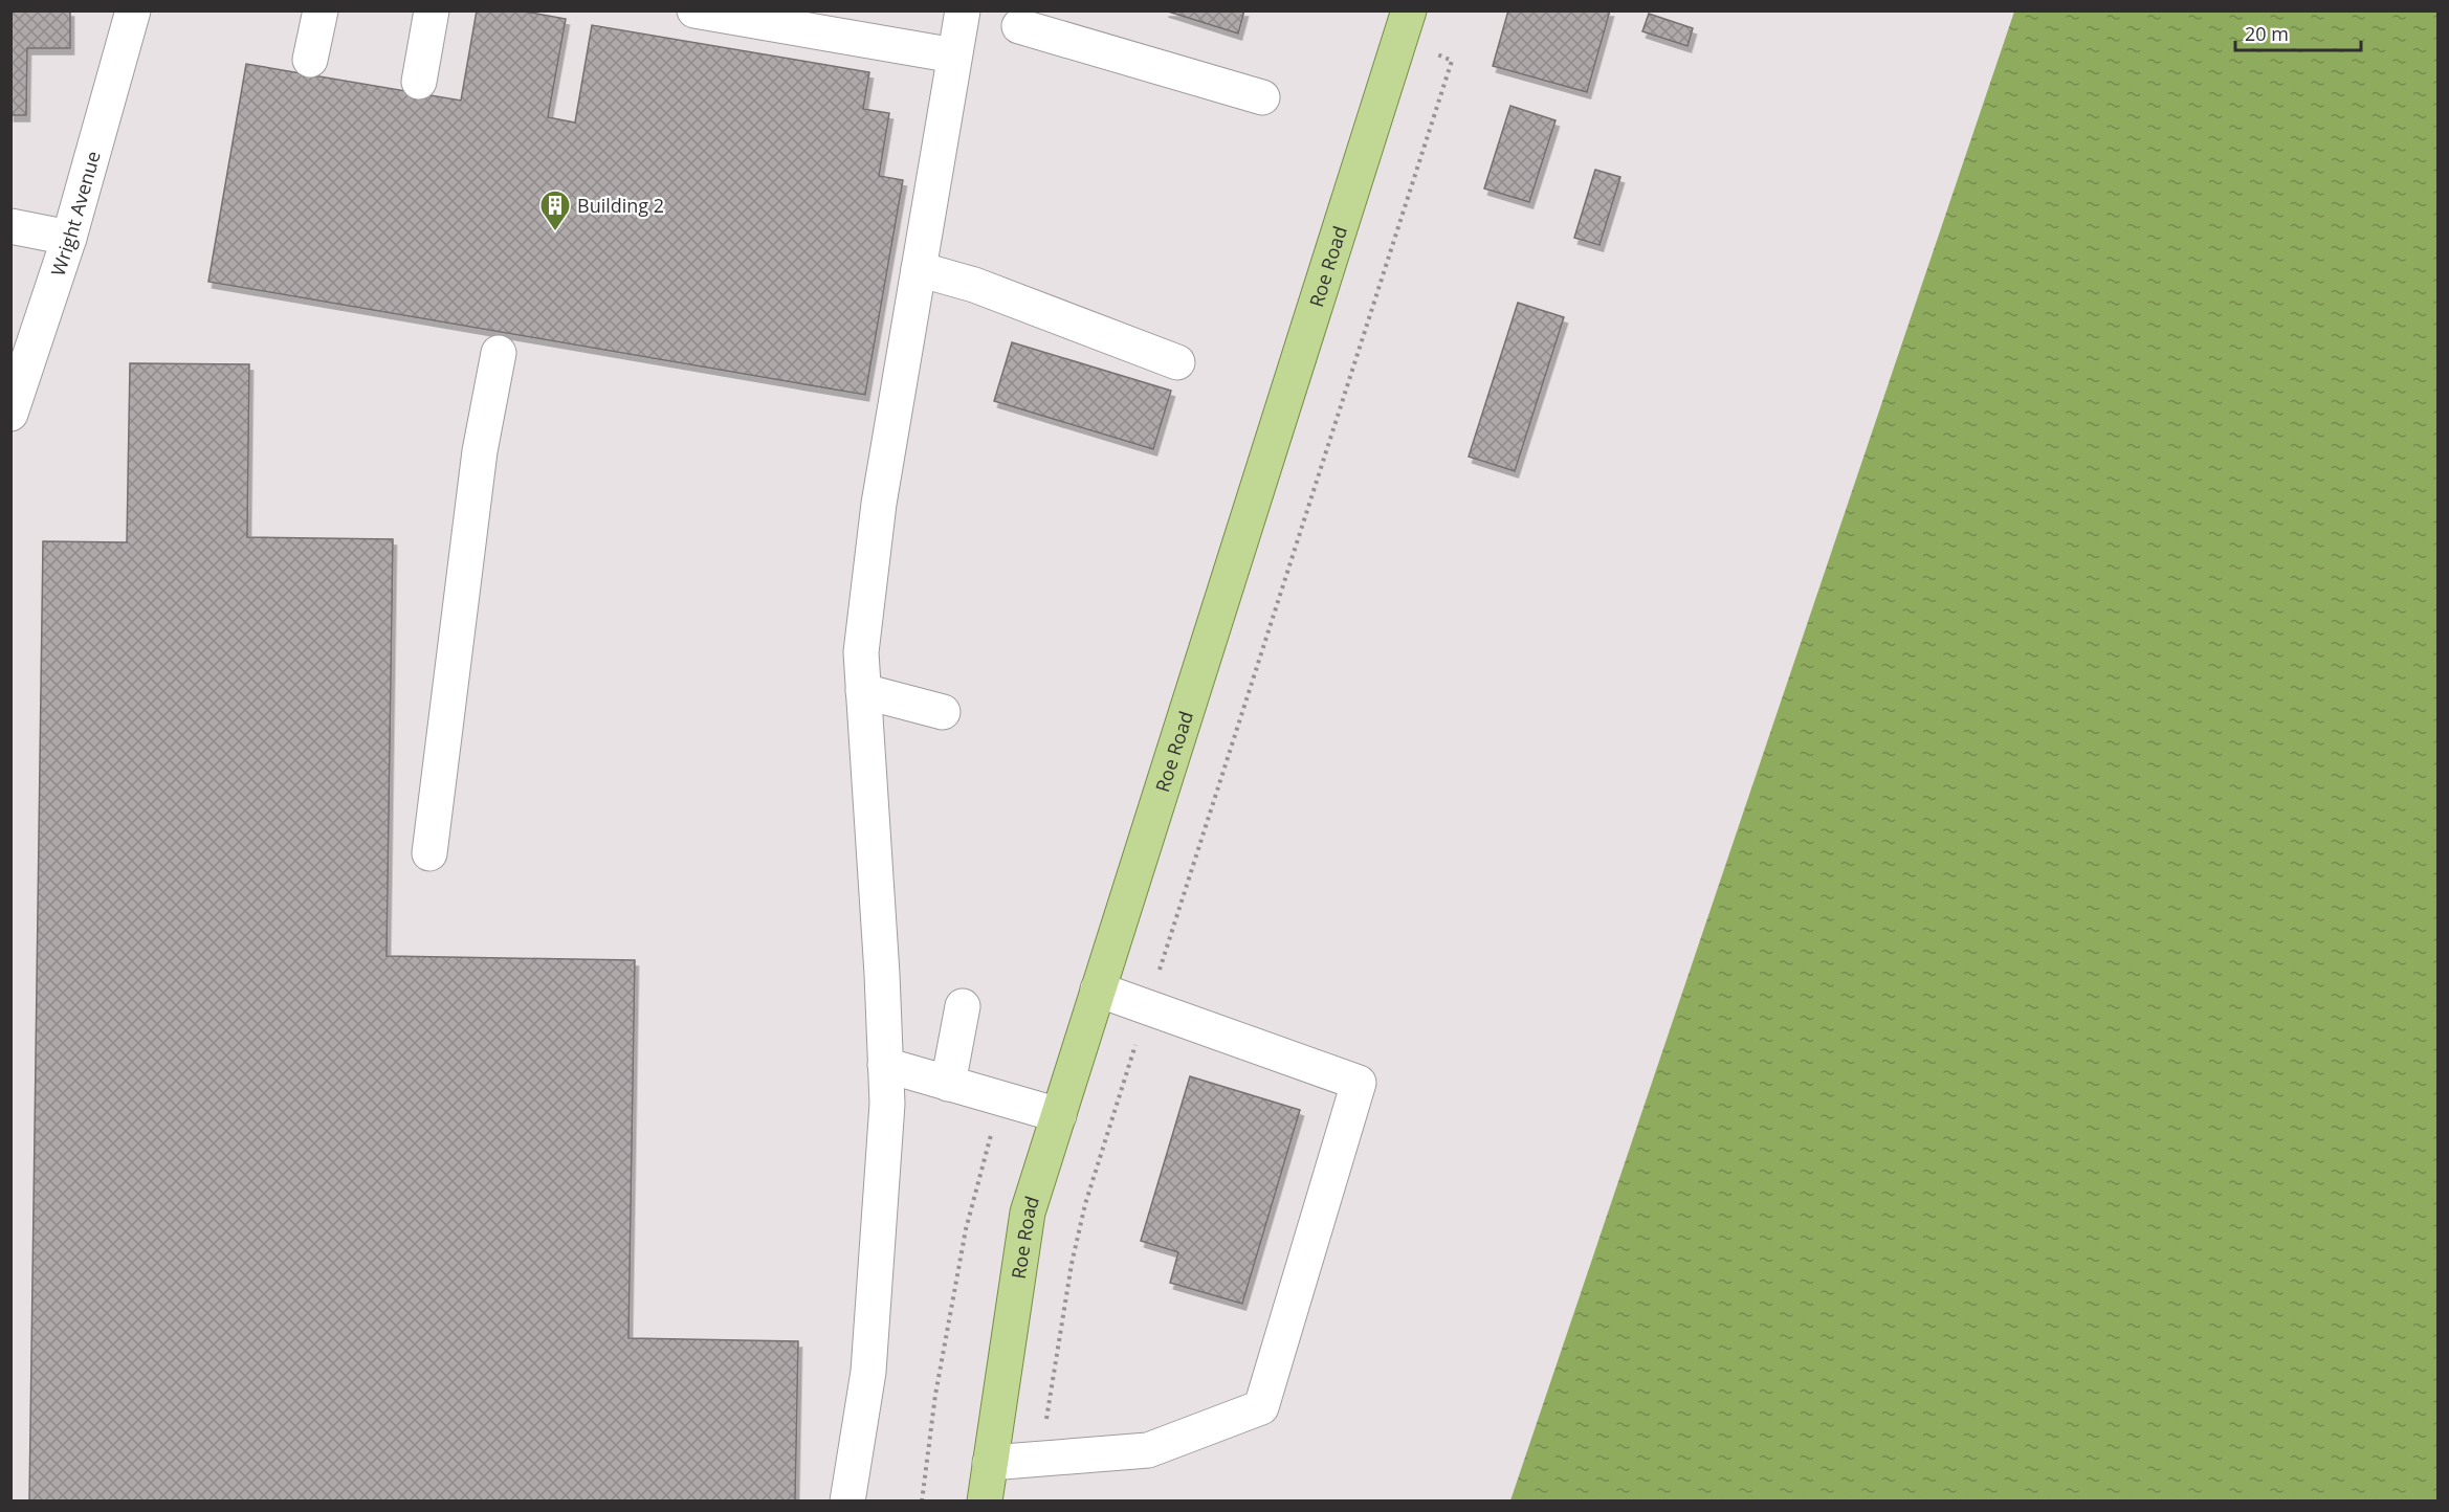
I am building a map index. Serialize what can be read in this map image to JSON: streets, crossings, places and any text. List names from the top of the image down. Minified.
{"streets":{"main road":["Roe Road"],"street":["Wright Avenue"]},"places":{"building":["Building 2"]},"scale_bar":"20 m"}
